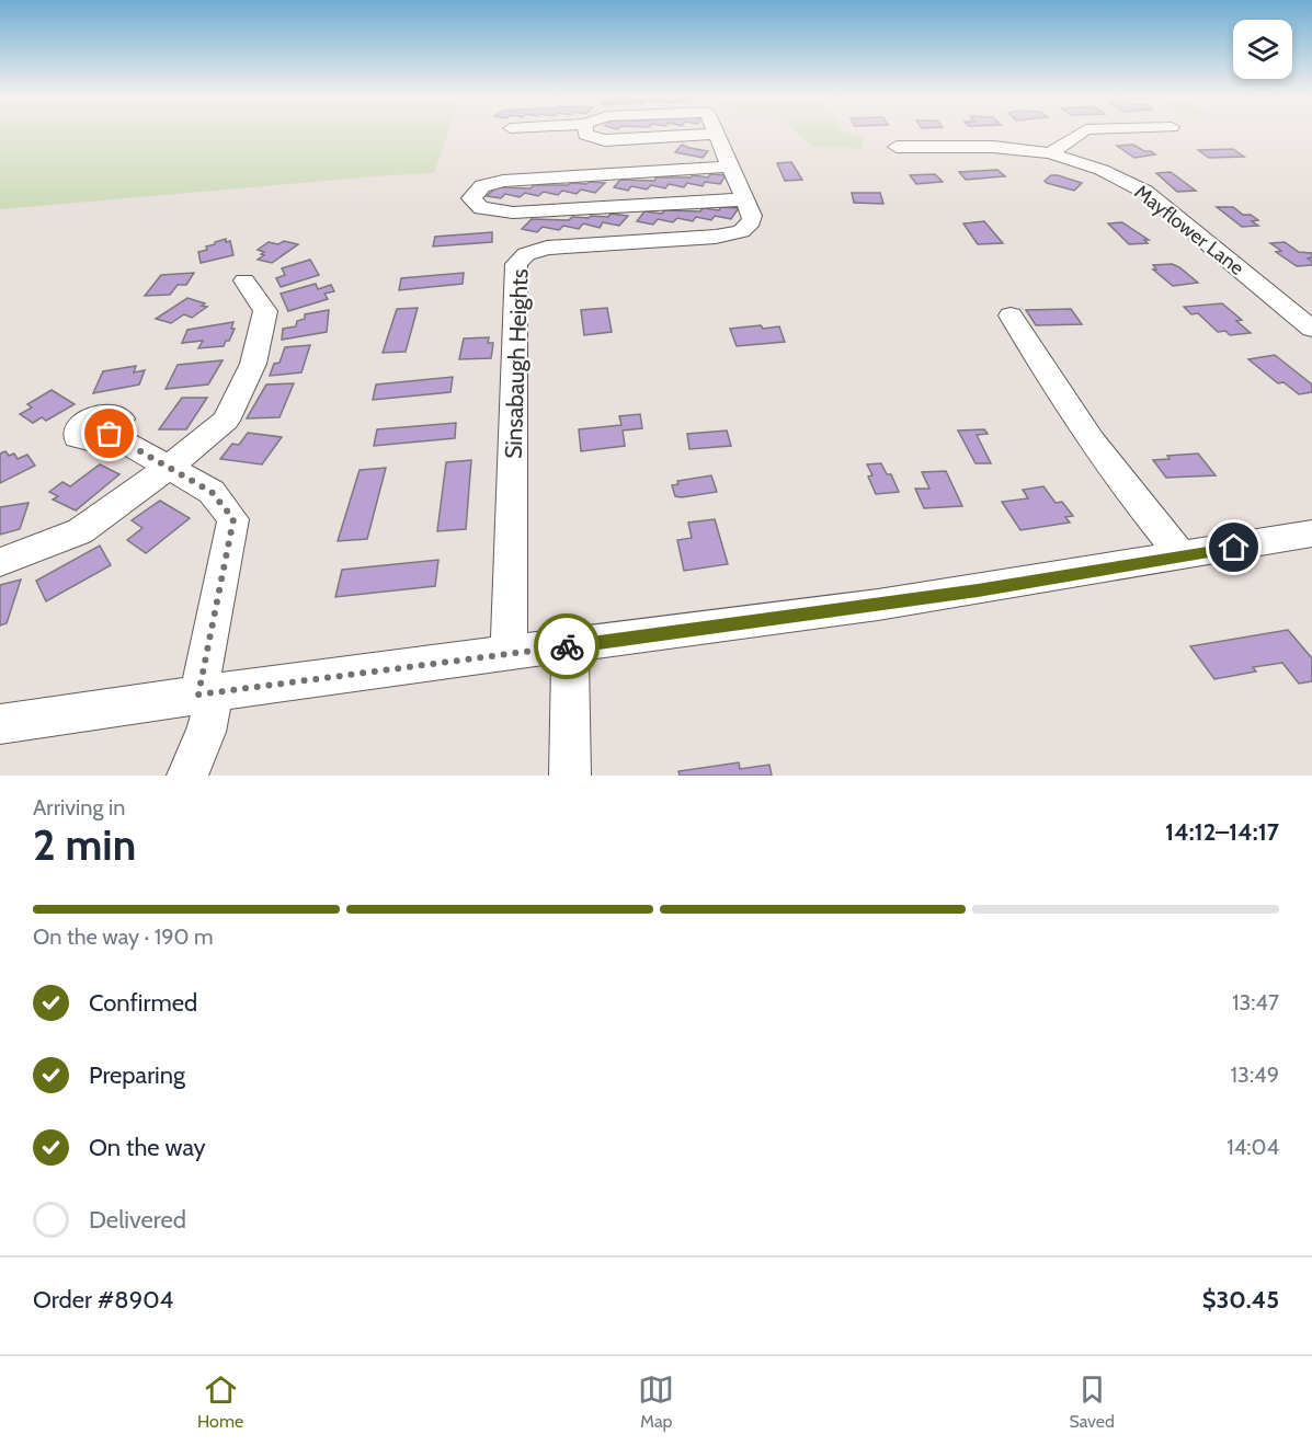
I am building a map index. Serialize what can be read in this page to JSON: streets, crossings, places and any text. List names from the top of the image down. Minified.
{"streets":{"street":["Mayflower Lane","Sinsabaugh Heights"]},"page":{"heading":["2 min","Arriving in","14:12–14:17"],"panel":["Order #8904","$30.45"],"bar":"On the way · 190 m","list":[["Confirmed","13:47"],["Preparing","13:49"],["On the way","14:04"],"Delivered"],"tabs":["Home","Map","Saved"]}}
